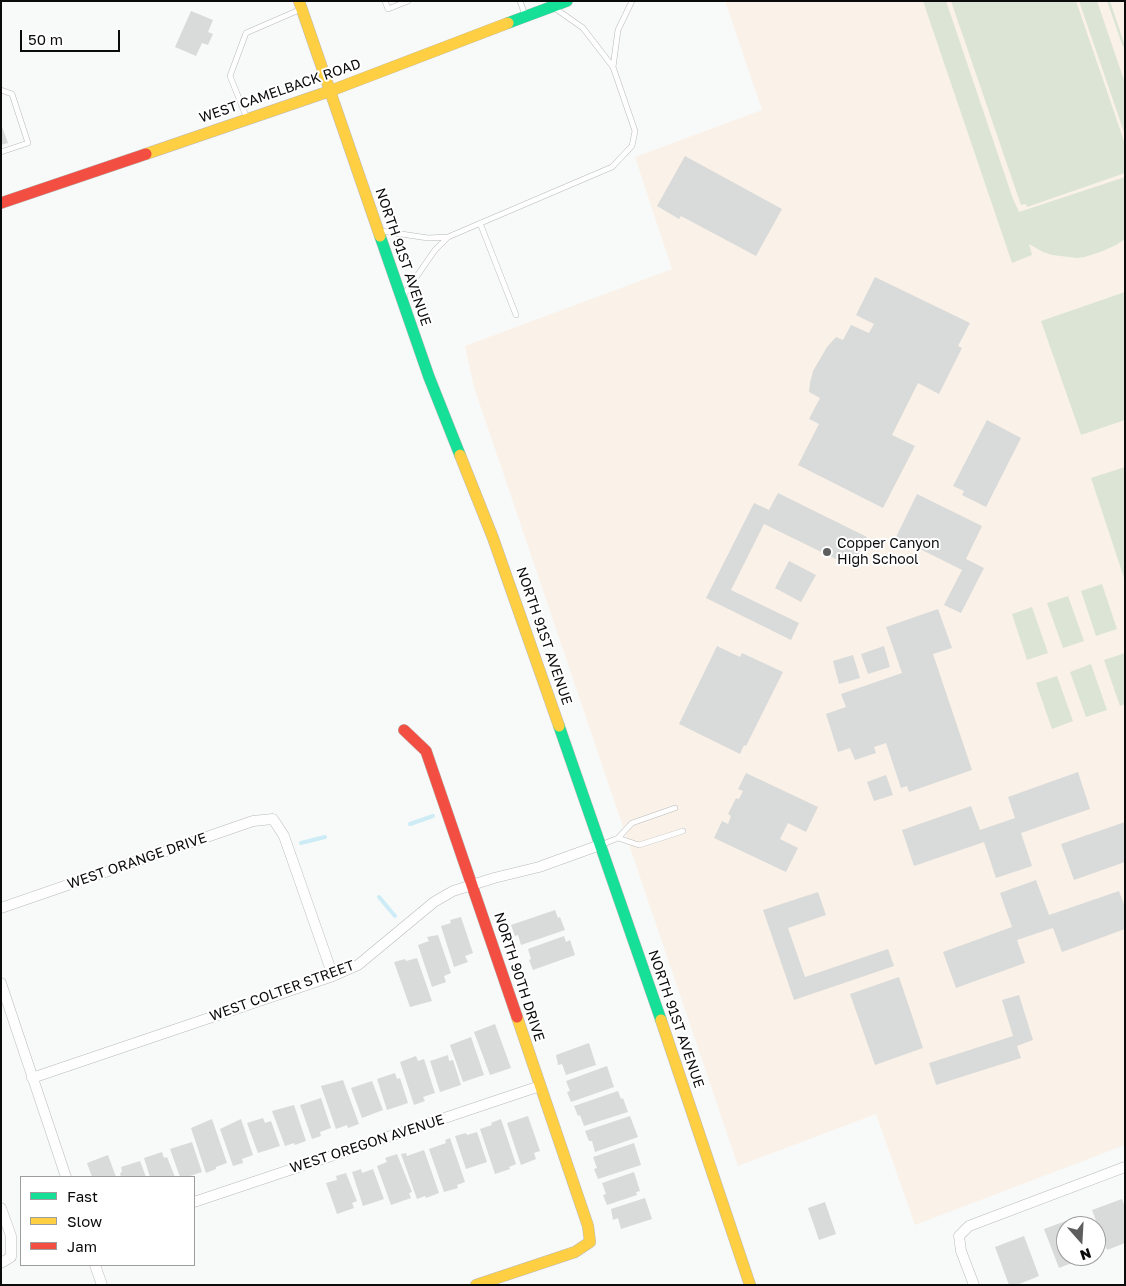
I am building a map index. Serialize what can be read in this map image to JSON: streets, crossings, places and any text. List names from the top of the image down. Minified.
{"streets":{"main road":["WEST CAMELBACK ROAD","NORTH 91ST AVENUE","NORTH 90TH DRIVE"],"street":["WEST ORANGE DRIVE","WEST COLTER STREET","WEST OREGON AVENUE"]},"crossings":[["WEST CAMELBACK ROAD","NORTH 91ST AVENUE"],["NORTH 91ST AVENUE","WEST COLTER STREET"],["WEST ORANGE DRIVE","WEST COLTER STREET"],["NORTH 90TH DRIVE","WEST COLTER STREET"],["NORTH 90TH DRIVE","WEST OREGON AVENUE"]],"places":["Copper Canyon High School"],"legend":["Fast","Slow","Jam"],"scale_bar":"50 m","north":"bottom"}
